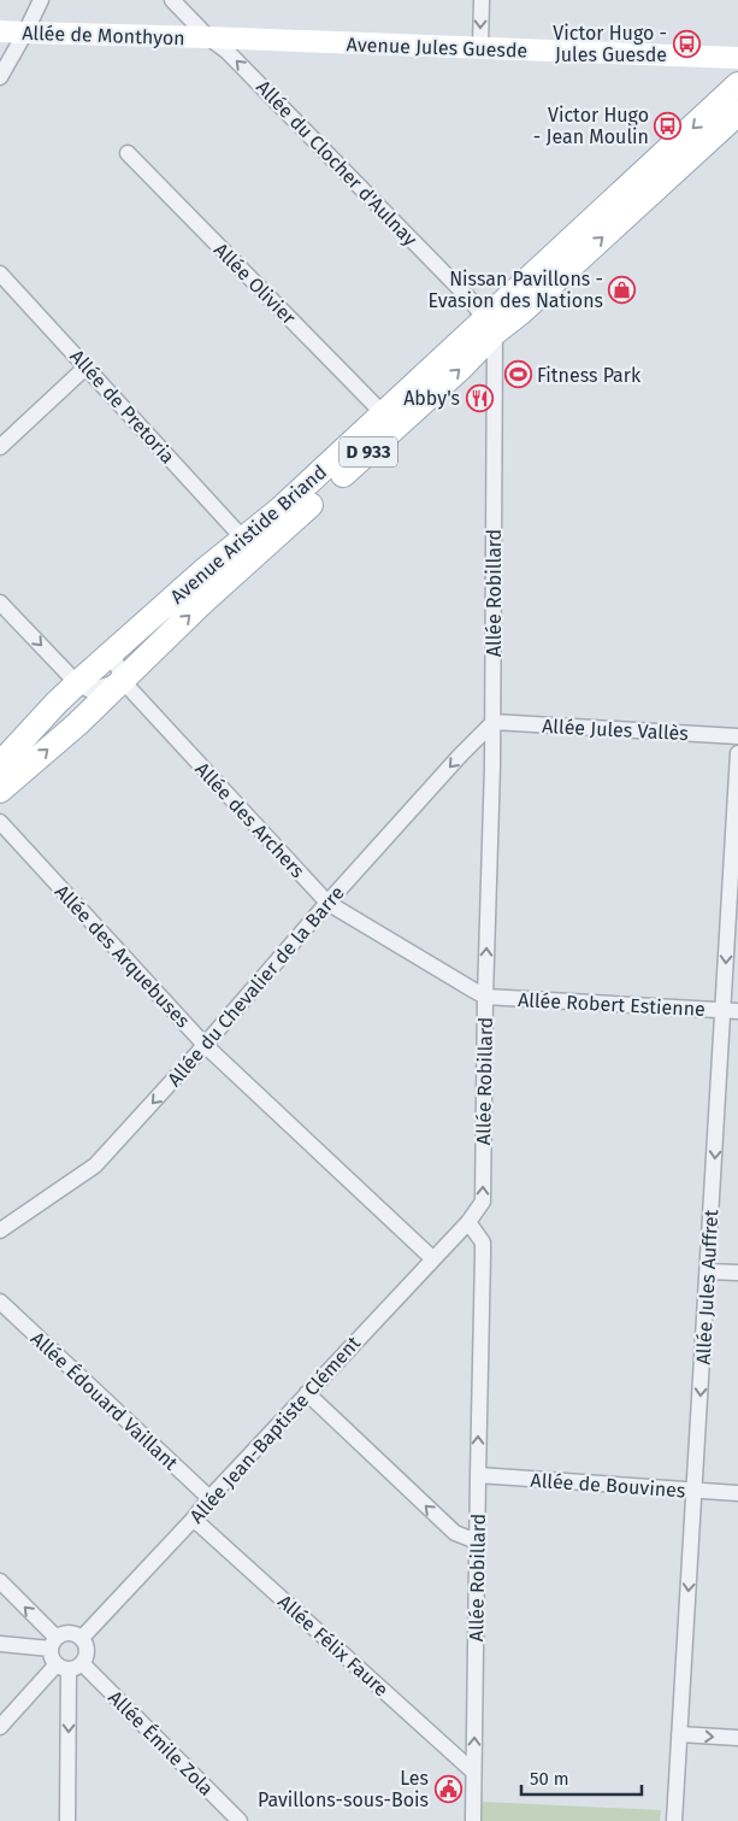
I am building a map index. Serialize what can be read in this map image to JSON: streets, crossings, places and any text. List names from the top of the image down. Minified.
{"streets":{"main road":["D 933","Avenue Aristide Briand"],"street":["Allée de Monthyon","Avenue Jules Guesde","Allée du Clocher d'Aulnay","Allée Olivier","Allée de Pretoria","Allée Robillard","Allée Jules Vallès","Allée des Archers","Allée des Arquebuses","Allée du Chevalier de la Barre","Allée Robert Estienne","Allée Jules Auffret","Allée Édouard Vaillant","Allée Jean-Baptiste Clément","Allée de Bouvines","Allée Félix Faure","Allée Émile Zola"]},"crossings":[["Allée de Monthyon","Avenue Jules Guesde"],["Allée de Monthyon","Allée du Clocher d'Aulnay"],["Avenue Jules Guesde","Allée du Clocher d'Aulnay"],["Allée du Clocher d'Aulnay","Avenue Aristide Briand"],["Allée du Clocher d'Aulnay","Allée Robillard"],["Allée Olivier","Avenue Aristide Briand"],["Allée de Pretoria","Avenue Aristide Briand"],["Avenue Aristide Briand","Allée Robillard"],["Avenue Aristide Briand","Allée des Archers"],["Allée Robillard","Allée Jules Vallès"],["Allée Robillard","Allée des Archers"],["Allée Robillard","Allée du Chevalier de la Barre"],["Allée Robillard","Allée Robert Estienne"],["Allée Robillard","Allée Jean-Baptiste Clément"],["Allée Robillard","Allée de Bouvines"],["Allée Robillard","Allée Félix Faure"],["Allée Jules Vallès","Allée du Chevalier de la Barre"],["Allée des Archers","Allée du Chevalier de la Barre"],["Allée des Archers","Allée Robert Estienne"],["Allée des Arquebuses","Allée du Chevalier de la Barre"],["Allée des Arquebuses","Allée Jean-Baptiste Clément"],["Allée Robert Estienne","Allée Jules Auffret"],["Allée Jules Auffret","Allée de Bouvines"],["Allée Édouard Vaillant","Allée Jean-Baptiste Clément"],["Allée Jean-Baptiste Clément","Allée Félix Faure"],["Allée Jean-Baptiste Clément","Allée Émile Zola"]],"one_way":["Allée du Clocher d'Aulnay","Allée Robillard","Allée du Chevalier de la Barre","Allée Jules Auffret"],"places":{"bus stop":["Victor Hugo - Jules Guesde","Victor Hugo - Jean Moulin"],"shop":["Nissan Pavillons - Evasion des Nations"],"sports":["Fitness Park"],"restaurant":["Abby's"],"public building":["Les Pavillons-sous-Bois"]},"scale_bar":"50 m"}
